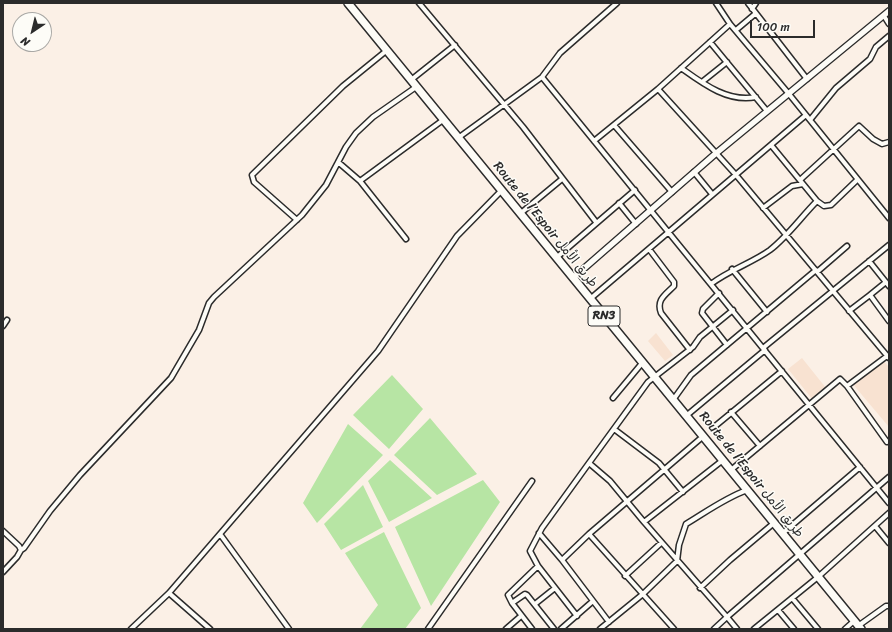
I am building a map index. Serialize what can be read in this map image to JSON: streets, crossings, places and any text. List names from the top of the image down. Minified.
{"streets":{"highway":["Route de l’Espoir طريق الأمل","RN3"]},"scale_bar":"100 m","north":"bottom left"}
